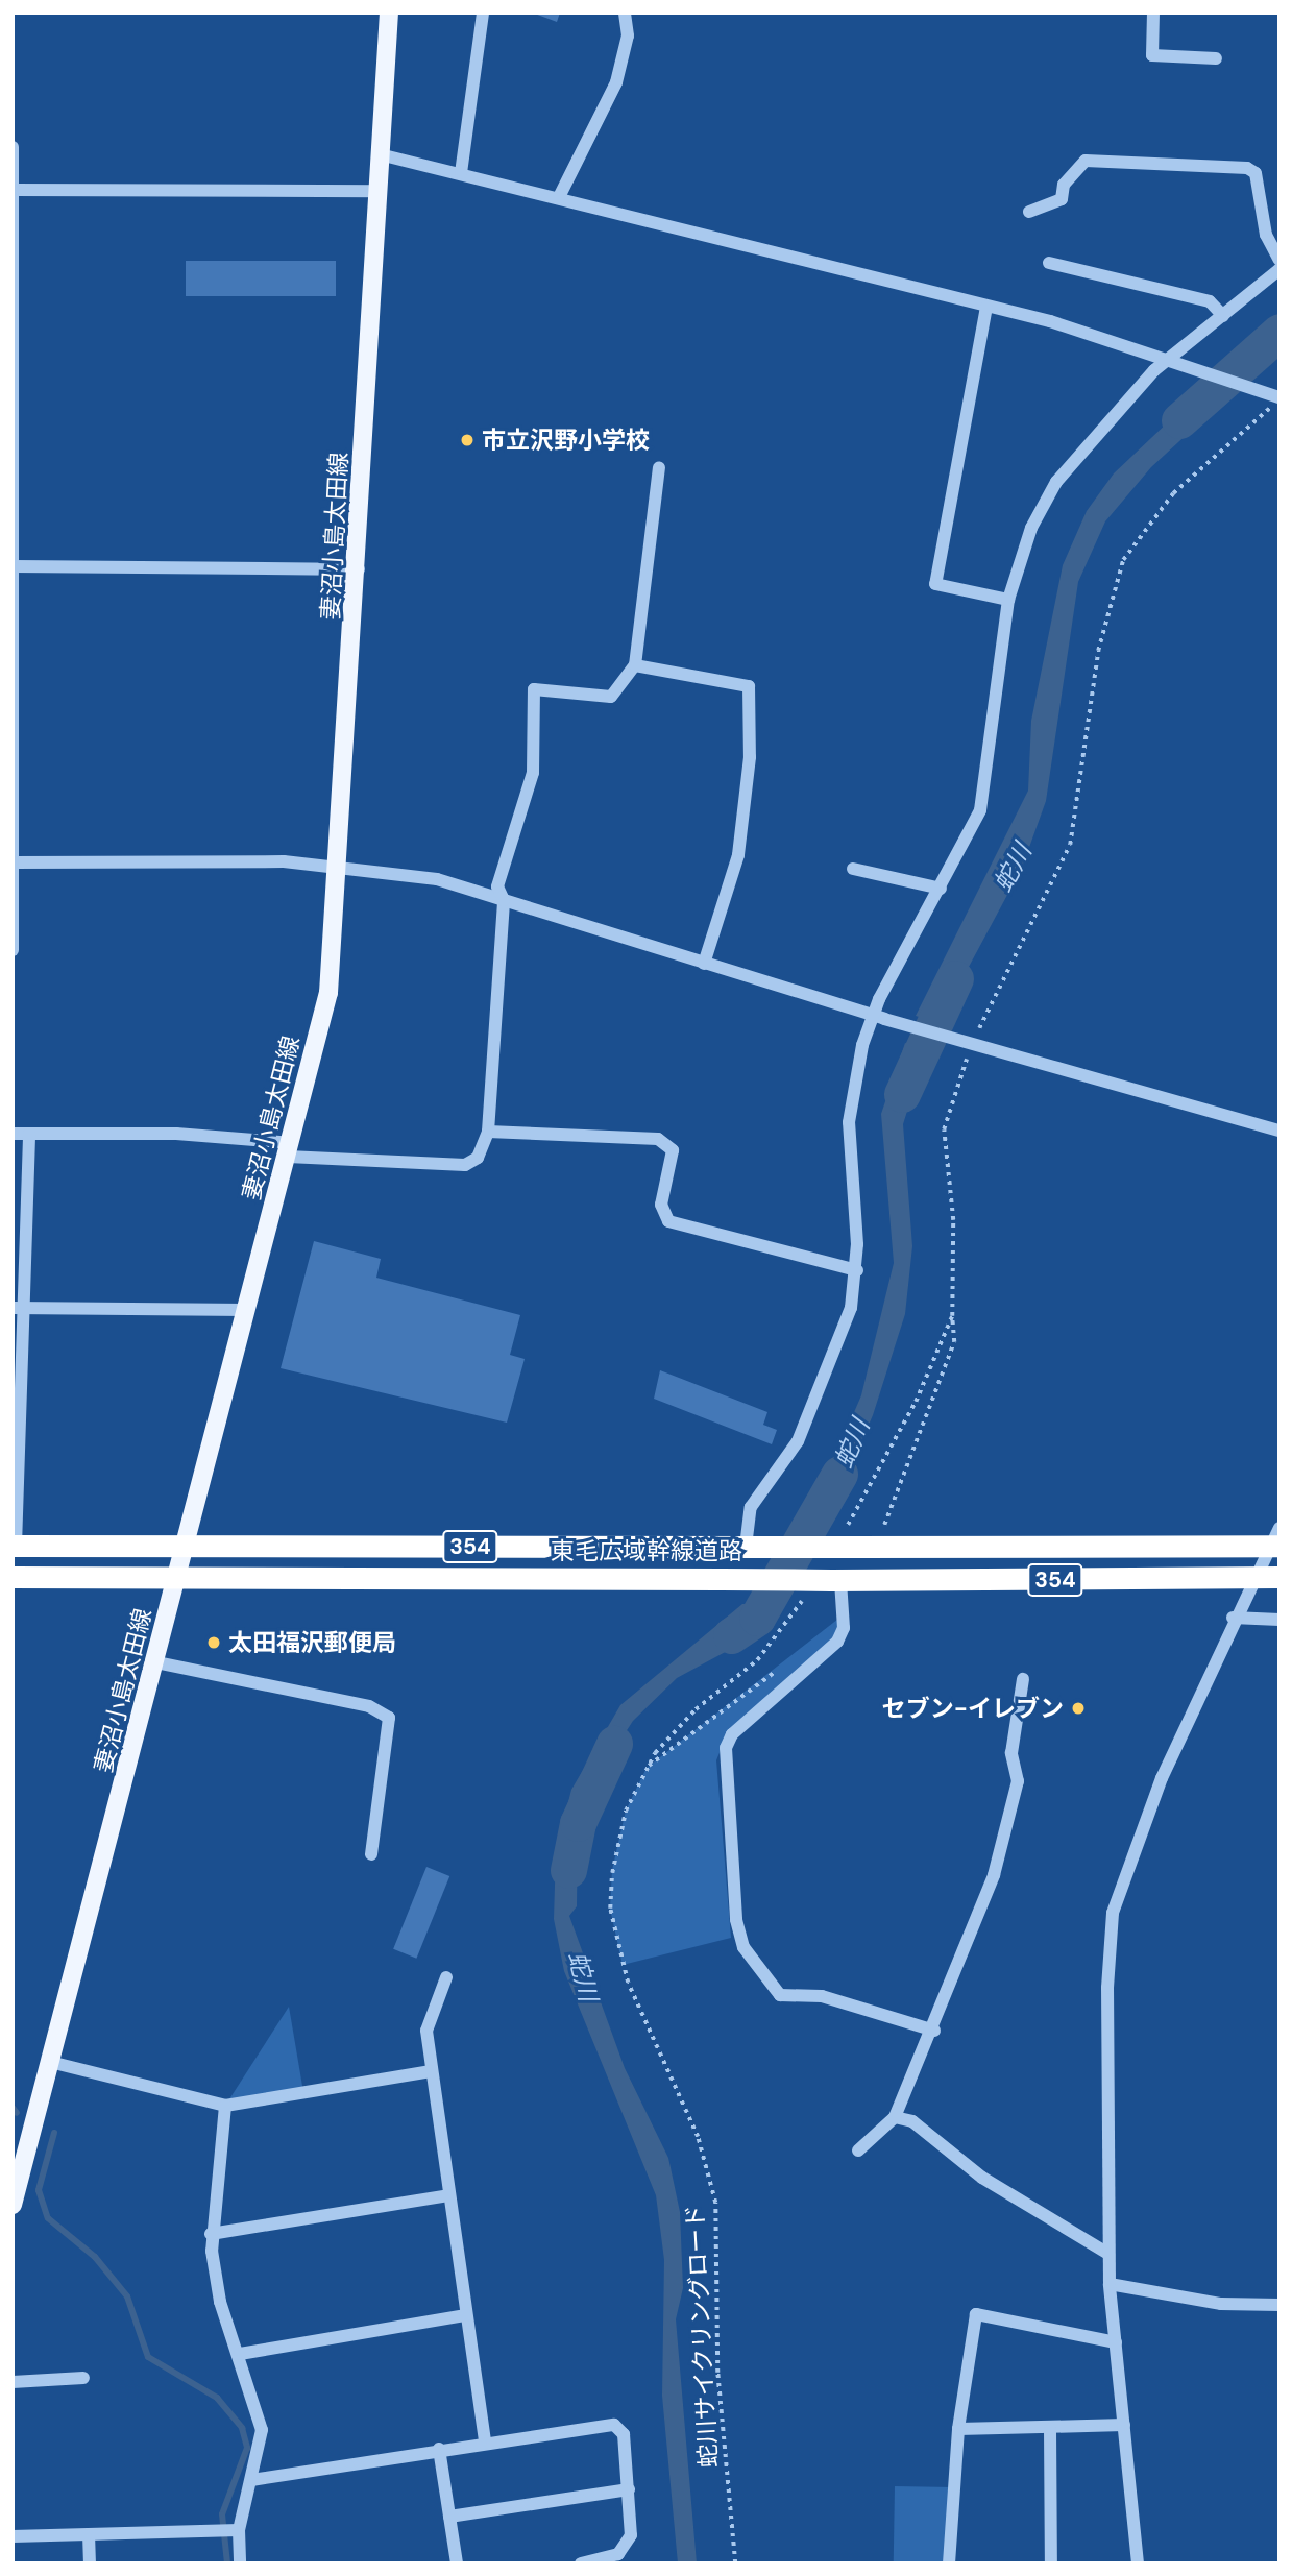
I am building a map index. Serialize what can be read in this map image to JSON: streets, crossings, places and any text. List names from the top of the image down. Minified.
{"streets":{"highway":["354","東毛広域幹線道路"],"main road":["妻沼小島太田線"],"path":["蛇川サイクリングロード"]},"crossings":[["妻沼小島太田線","東毛広域幹線道路"]],"water":["蛇川"],"places":["市立沢野小学校","太田福沢郵便局","セブン-イレブン"]}
